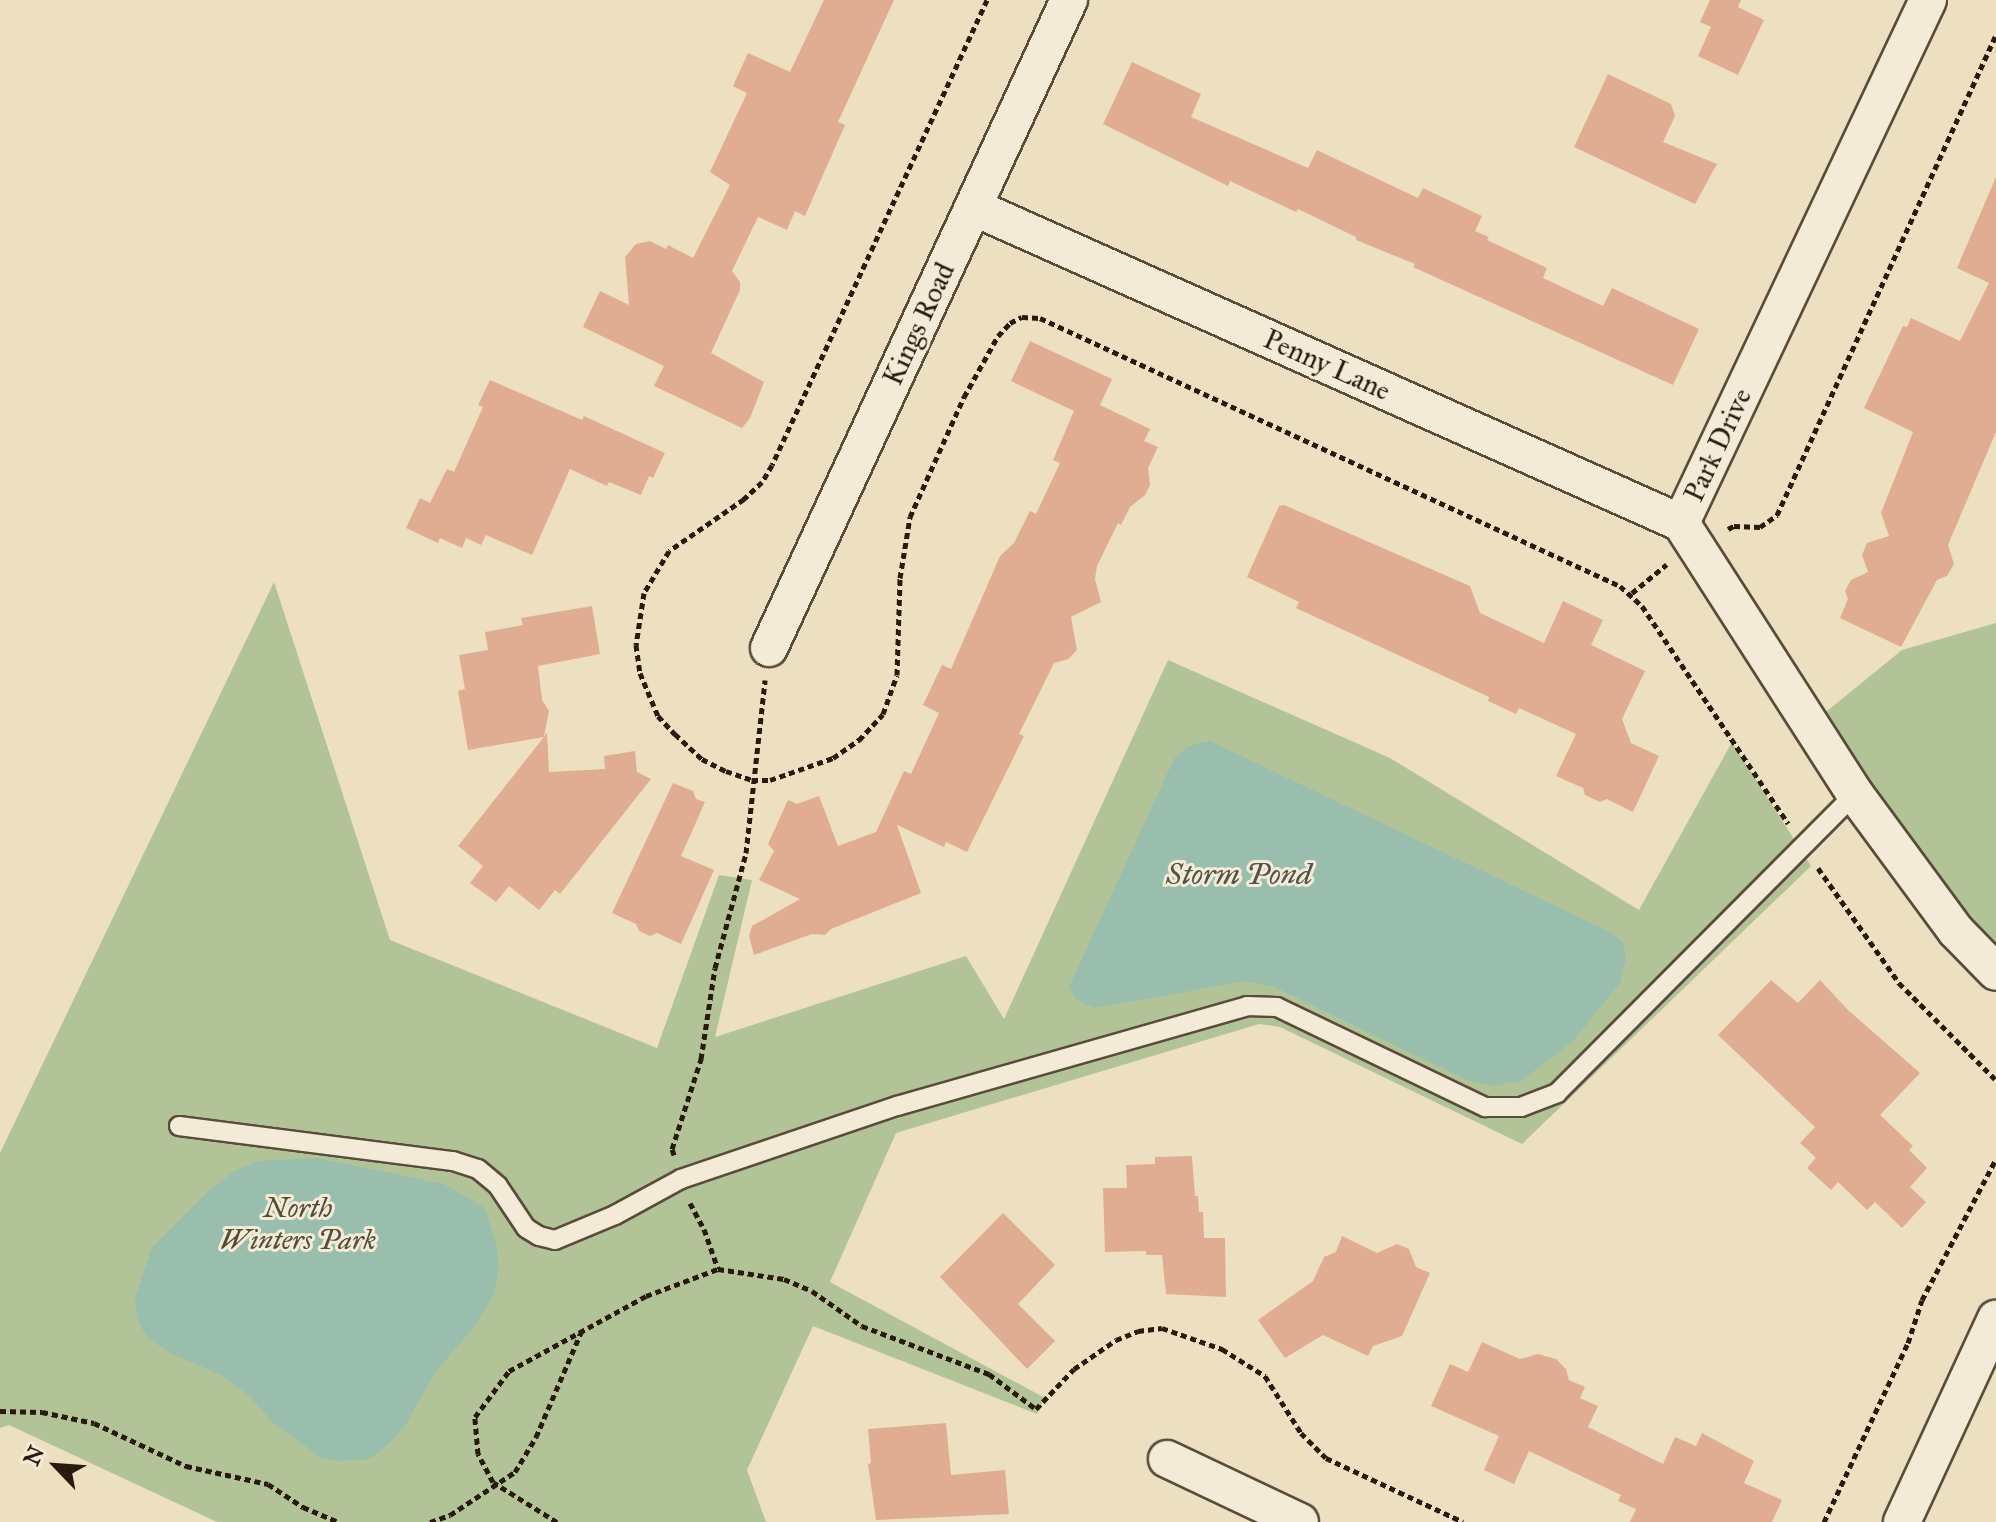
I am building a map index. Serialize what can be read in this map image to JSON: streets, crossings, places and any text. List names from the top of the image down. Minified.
{"streets":{"street":["Kings Road","Penny Lane","Park Drive"]},"crossings":[["Kings Road","Penny Lane"],["Penny Lane","Park Drive"]],"water":["Storm Pond"],"parks":["North Winters Park"],"north":"top left"}
